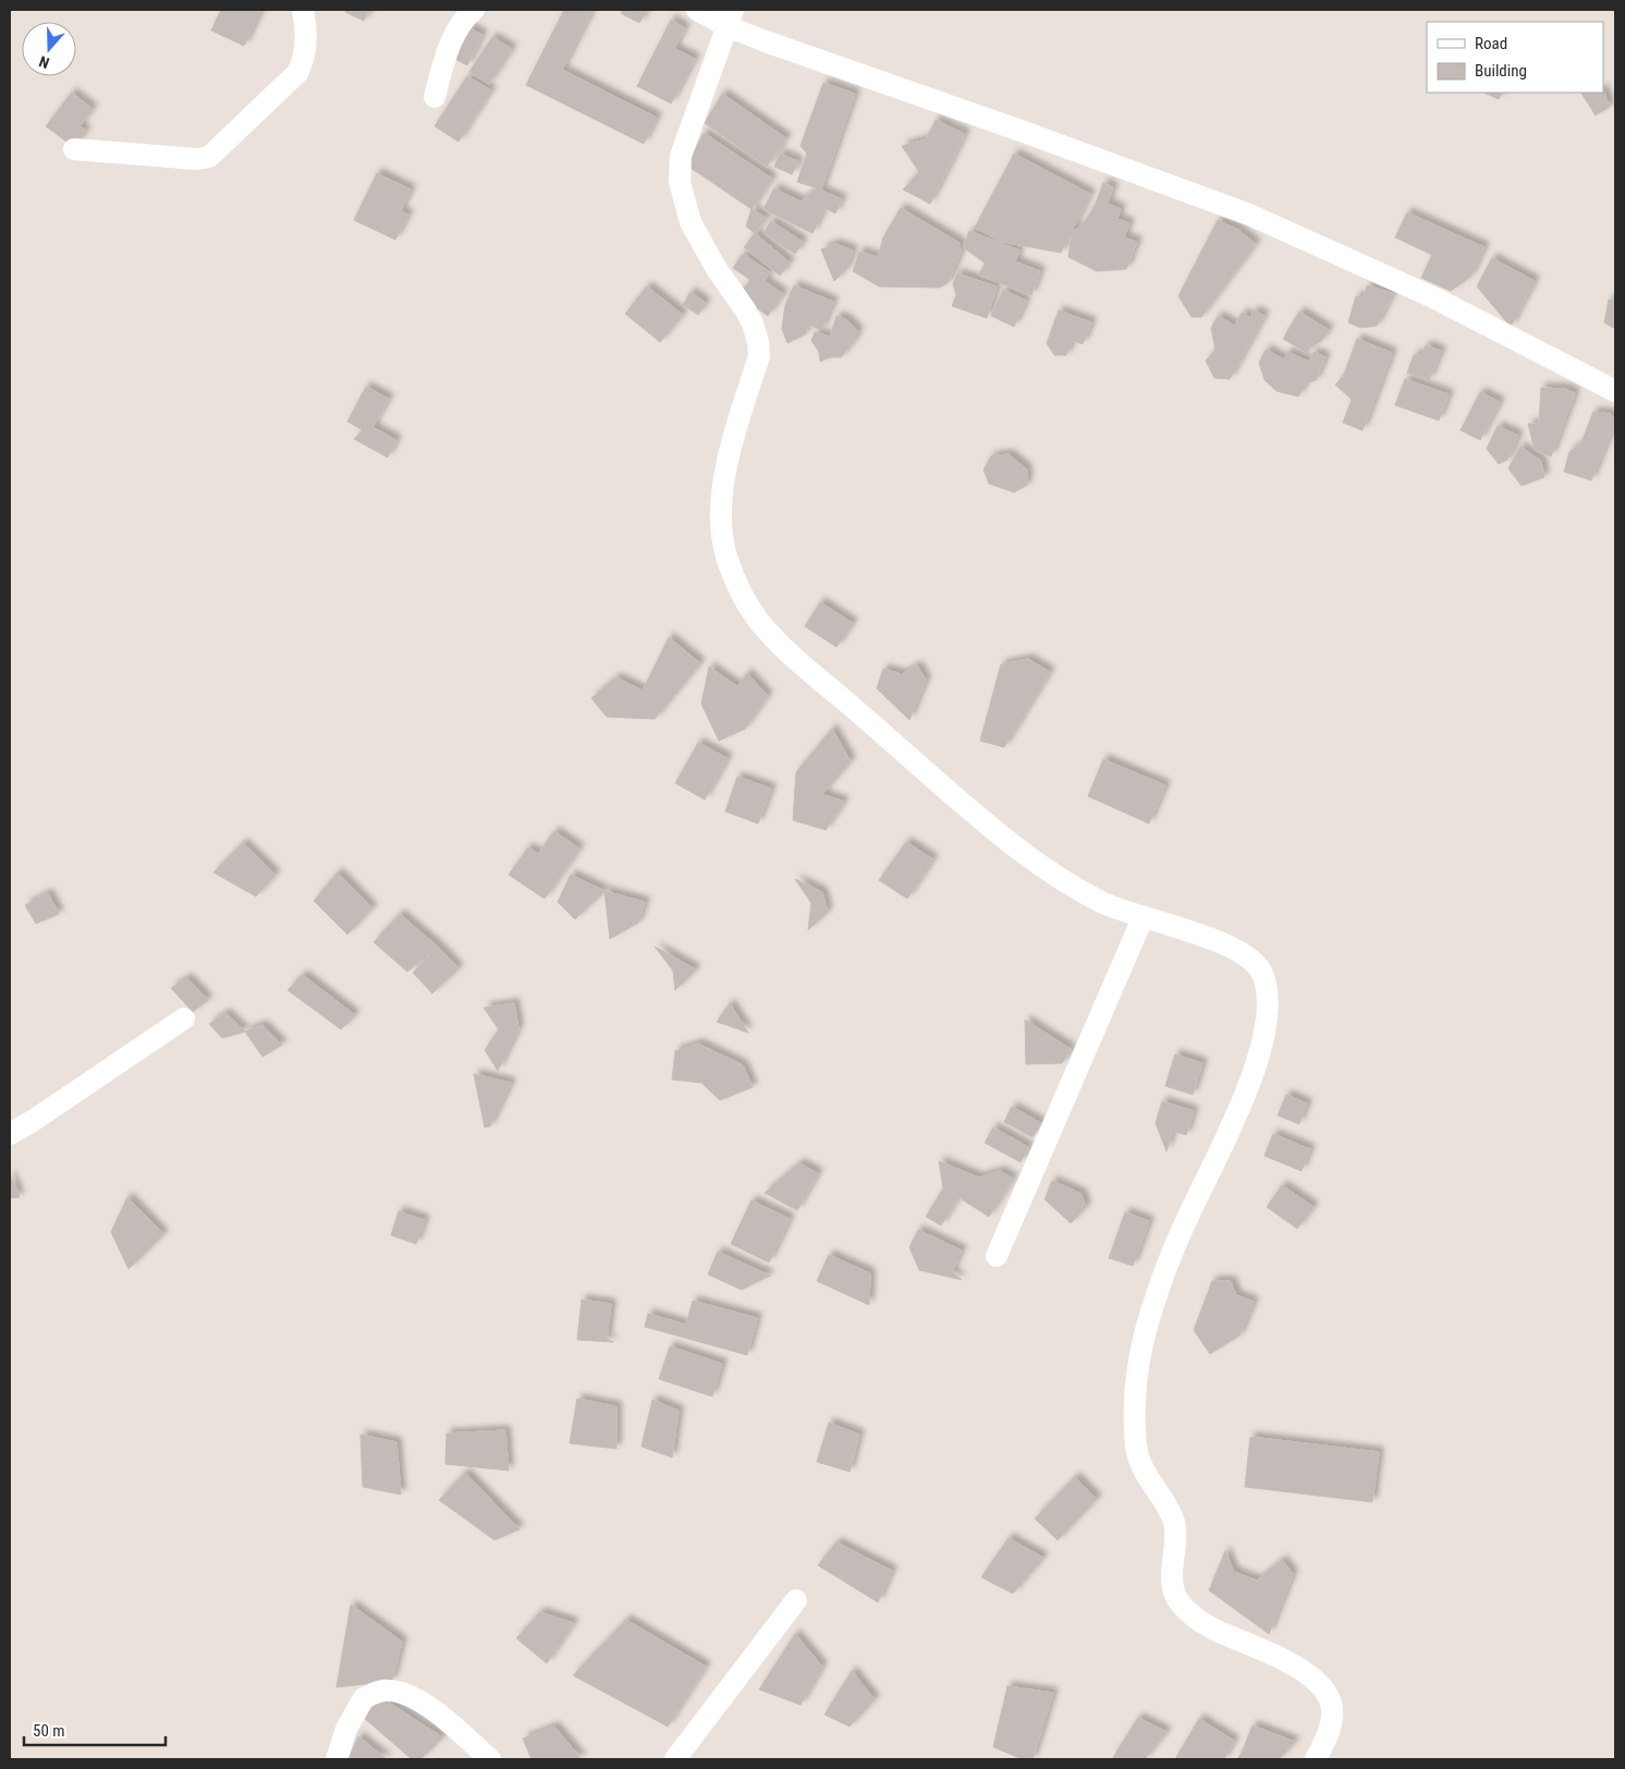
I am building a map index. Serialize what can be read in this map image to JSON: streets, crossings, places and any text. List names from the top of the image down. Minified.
{"legend":["Road","Building"],"scale_bar":"50 m","north":"bottom"}
